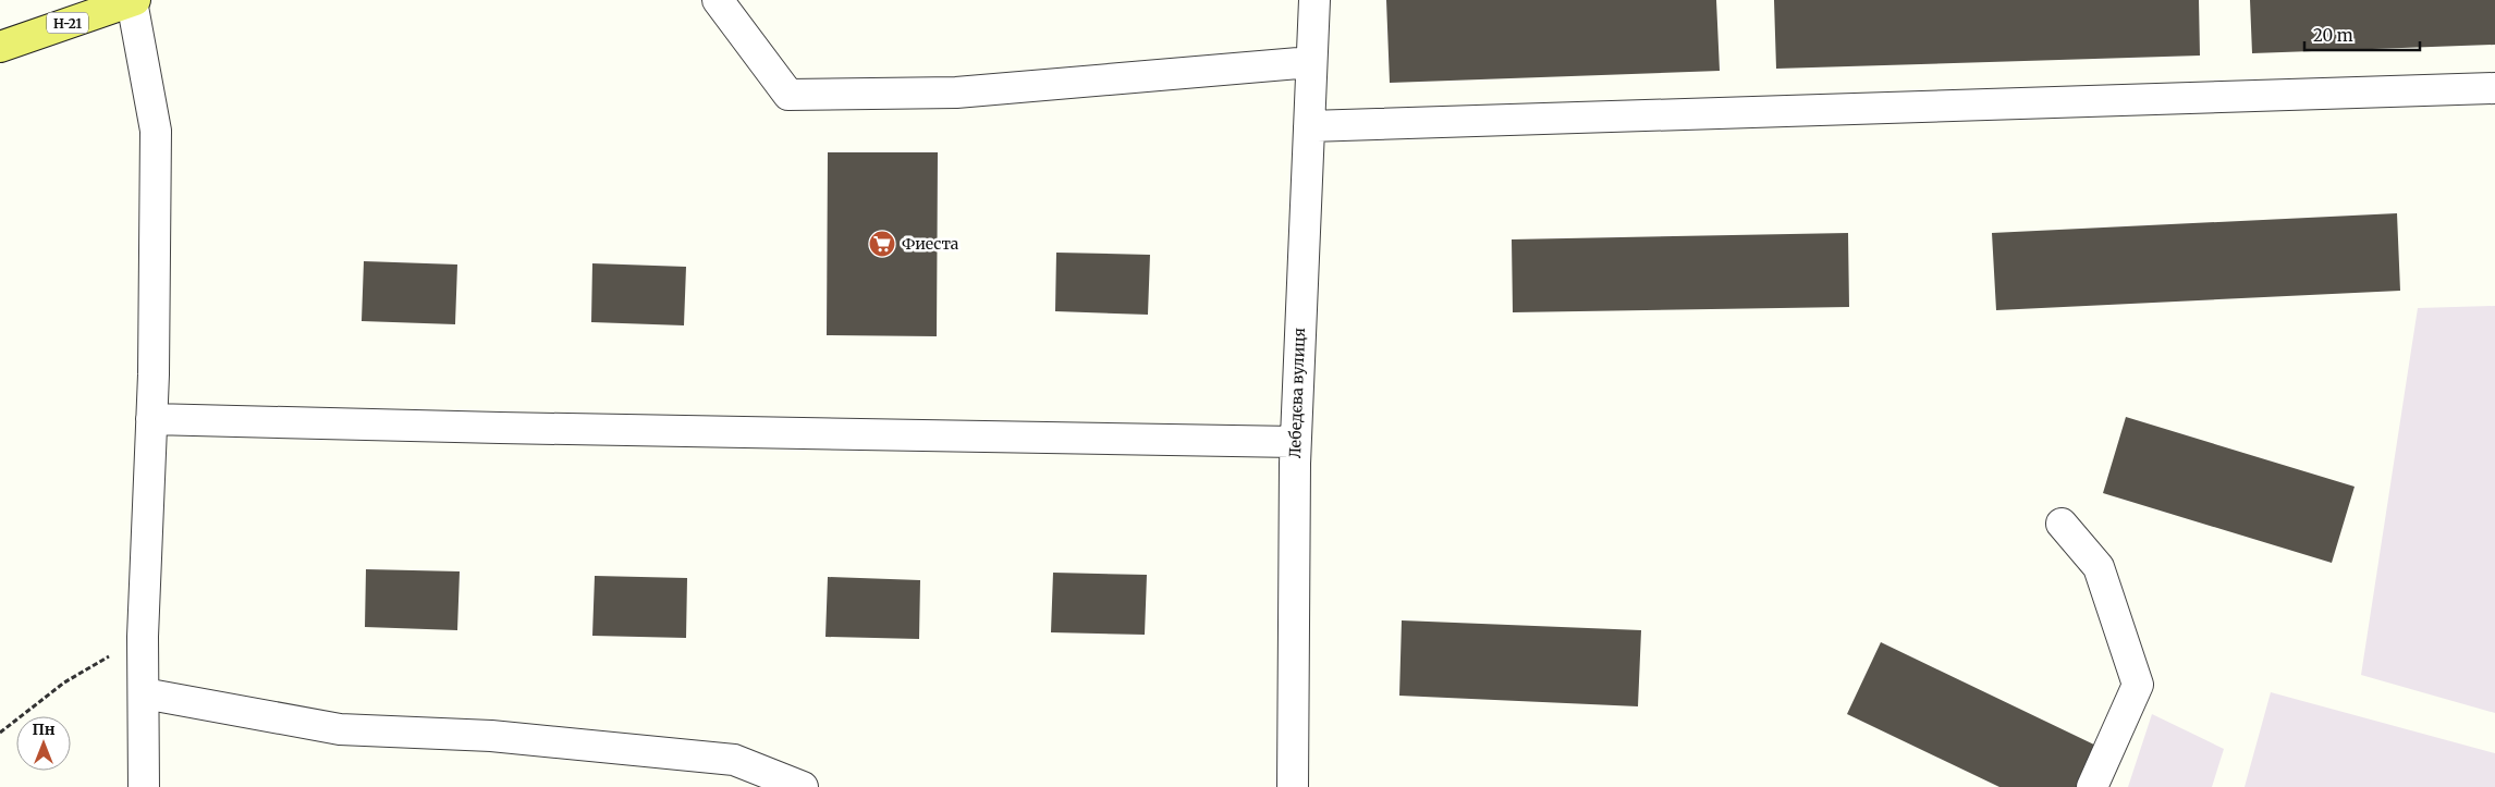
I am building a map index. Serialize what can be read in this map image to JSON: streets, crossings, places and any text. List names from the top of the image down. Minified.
{"streets":{"main road":["Н-21"],"street":["Лебедєва вулиця"]},"places":{"supermarket":["Фиеста"]},"scale_bar":"20 m","north":"top"}
